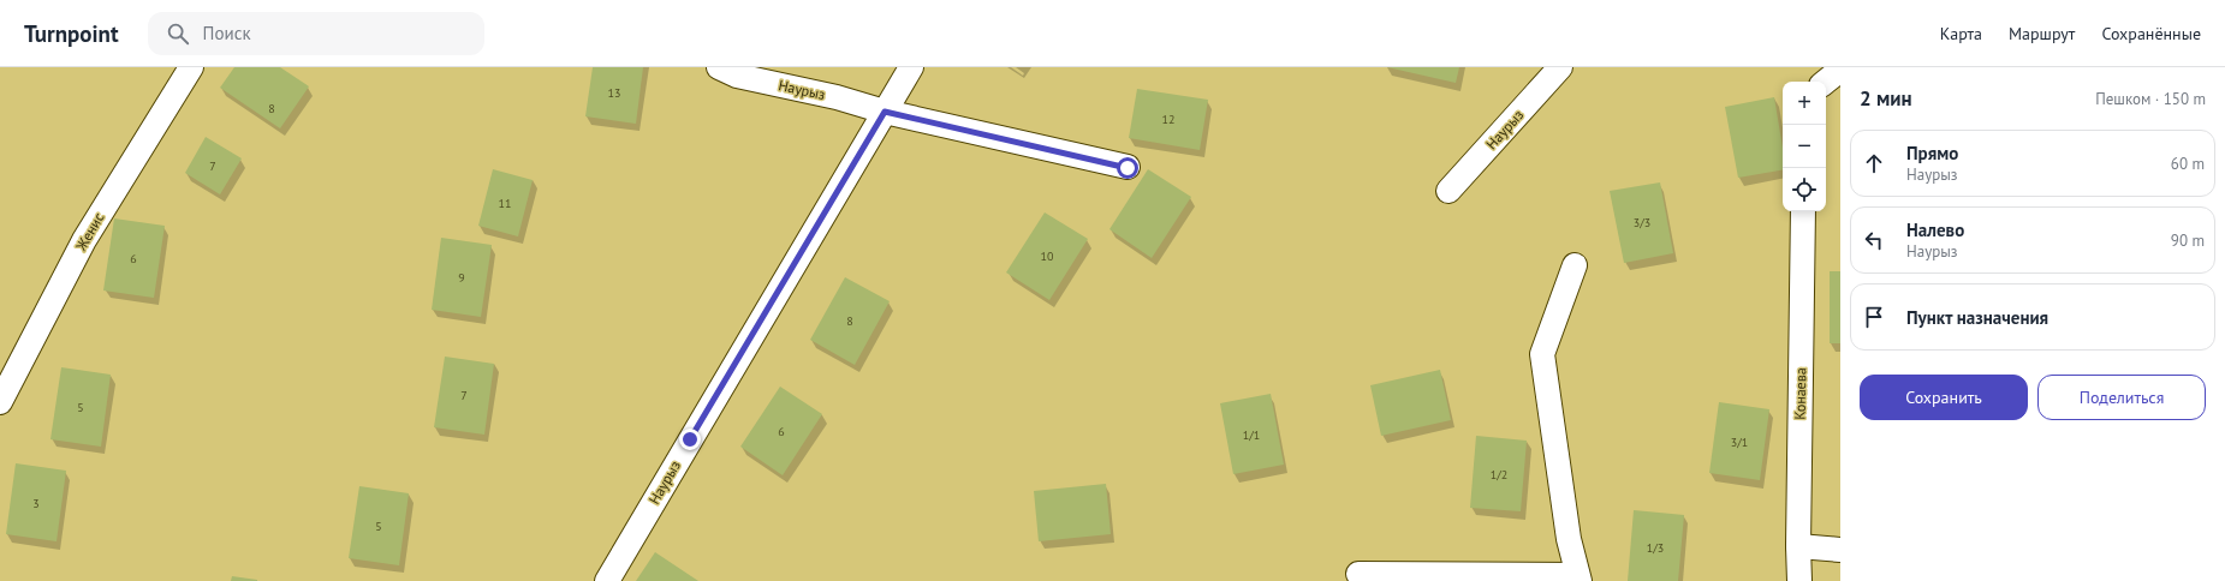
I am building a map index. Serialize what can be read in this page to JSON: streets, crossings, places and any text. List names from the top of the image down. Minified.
{"streets":{"street":["Наурыз","Женис","Конаева"]},"house_numbers":["13","8","12","7","11","3/3","10","6","9","8","7","5","6","1/1","3/1","1/2","3","5","1/3"],"page":{"header":"Turnpoint","search":"Поиск","nav":["Карта","Маршрут","Сохранённые"],"heading":["2 мин","Пешком · 150 m"],"map_buttons":["+","−"],"list":[["Прямо","Наурыз","60 m"],["Налево","Наурыз","90 m"],"Пункт назначения"],"buttons":["Сохранить","Поделиться"]}}
